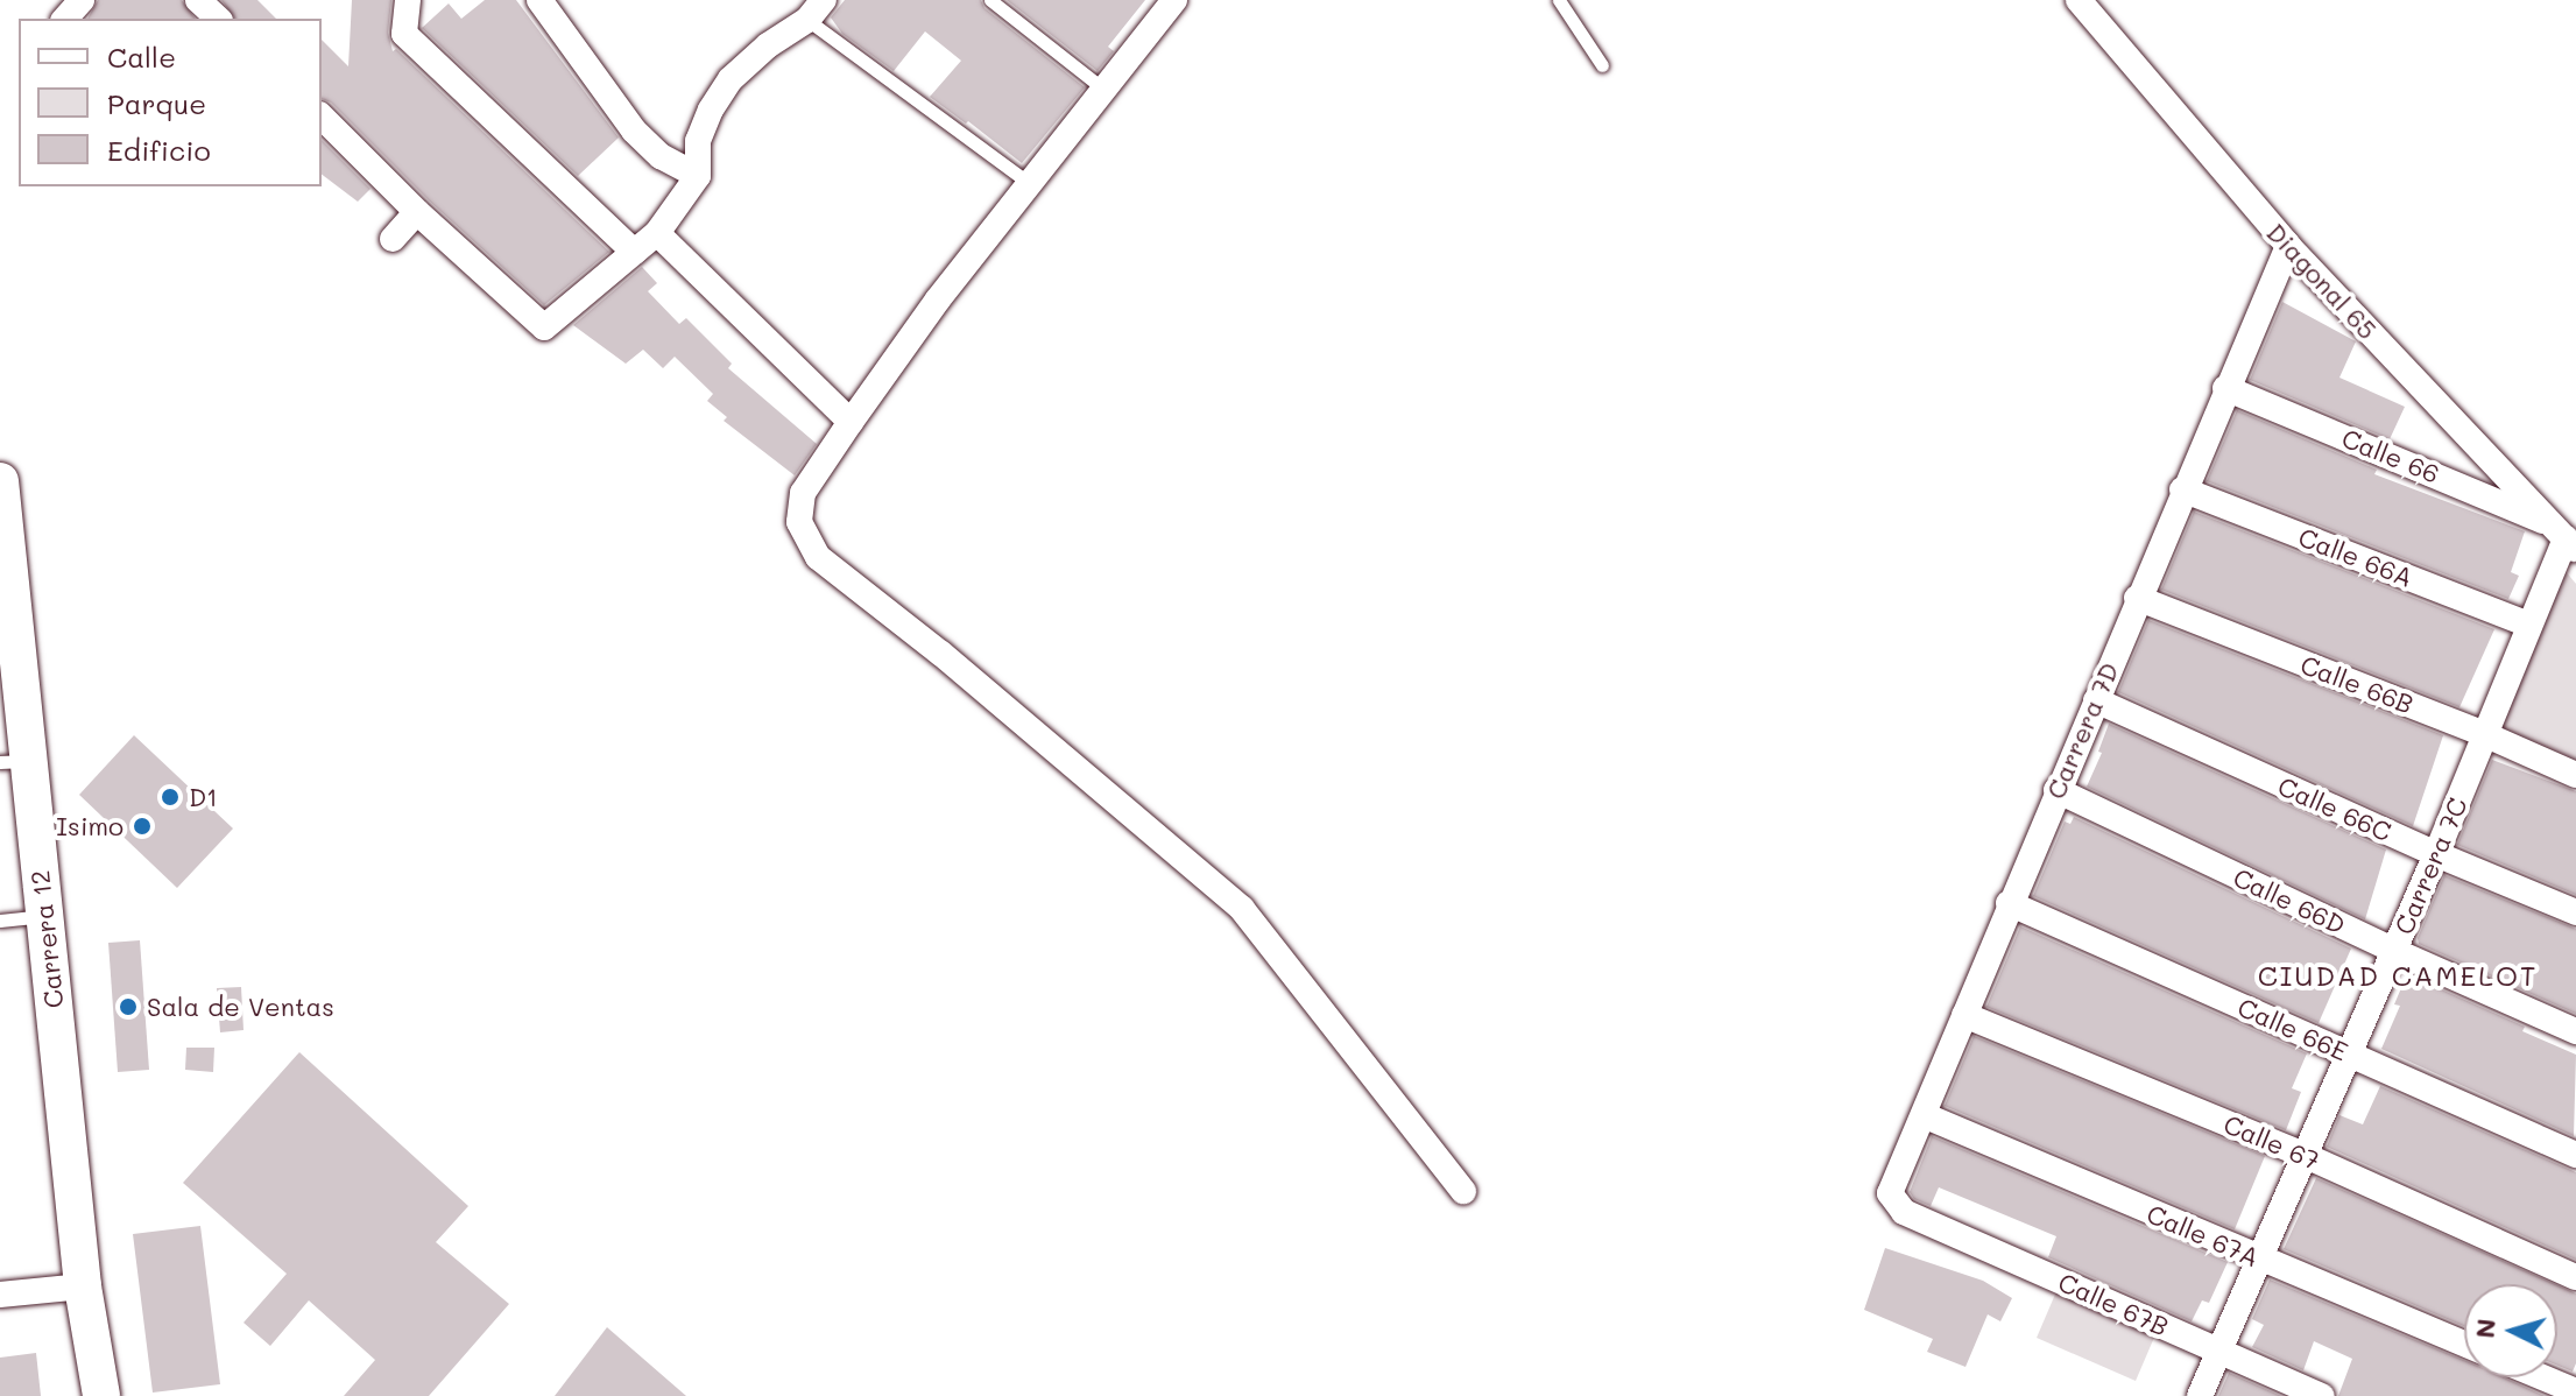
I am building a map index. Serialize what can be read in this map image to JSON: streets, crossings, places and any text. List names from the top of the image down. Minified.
{"streets":{"main road":["Carrera 12"],"street":["Diagonal 65","Calle 66","Calle 66A","Calle 66B","Carrera 7D","Calle 66C","Carrera 7C","Calle 66D","Calle 66E","Calle 67","Calle 67A","Calle 67B"]},"crossings":[["Diagonal 65","Calle 66"],["Diagonal 65","Carrera 7D"],["Diagonal 65","Carrera 7C"],["Calle 66","Carrera 7D"],["Calle 66","Carrera 7C"],["Calle 66A","Carrera 7D"],["Calle 66A","Carrera 7C"],["Calle 66B","Carrera 7D"],["Calle 66B","Carrera 7C"],["Carrera 7D","Calle 66C"],["Carrera 7D","Calle 66D"],["Carrera 7D","Calle 66E"],["Carrera 7D","Calle 67"],["Carrera 7D","Calle 67A"],["Carrera 7D","Calle 67B"],["Calle 66C","Carrera 7C"],["Carrera 7C","Calle 66D"],["Carrera 7C","Calle 66E"],["Carrera 7C","Calle 67"],["Carrera 7C","Calle 67A"],["Carrera 7C","Calle 67B"]],"districts":["CIUDAD CAMELOT"],"places":["D1","Isimo","Sala de Ventas"],"legend":["Calle","Parque","Edificio"],"north":"left"}
